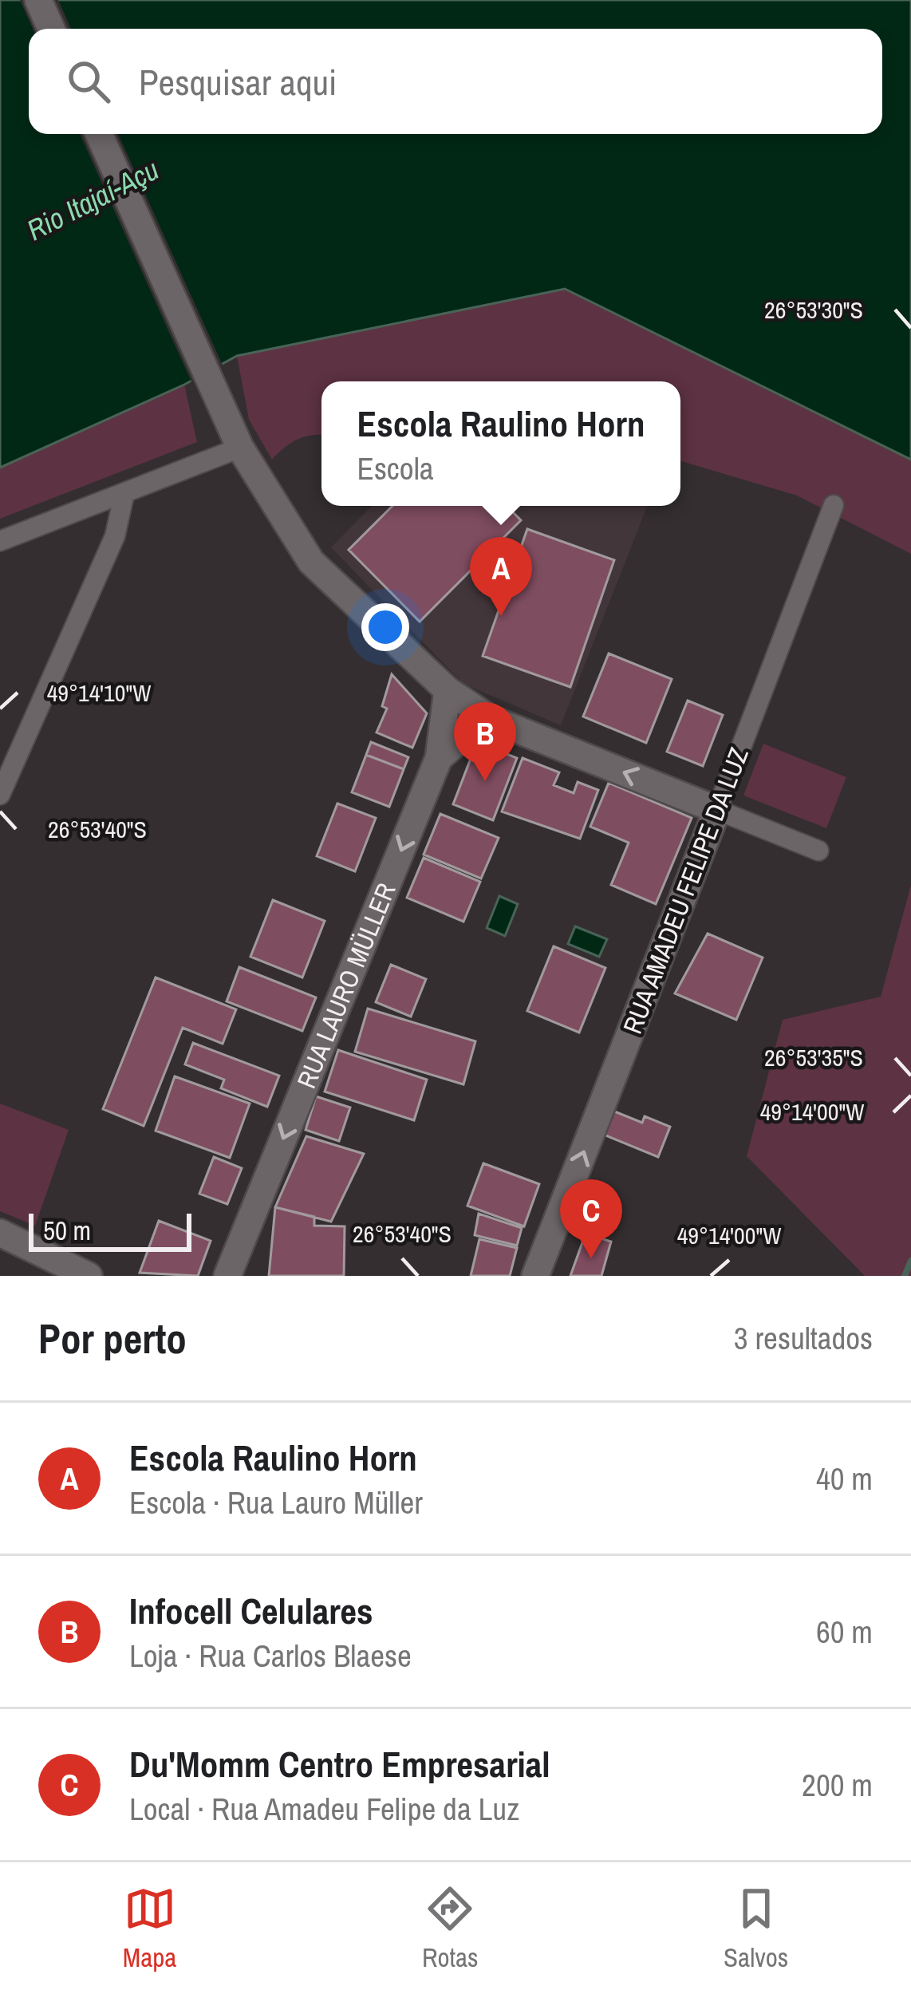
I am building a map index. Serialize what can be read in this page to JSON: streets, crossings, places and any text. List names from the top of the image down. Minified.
{"streets":{"main road":["RUA AMADEU FELIPE DA LUZ","RUA LAURO MÜLLER"]},"one_way":["RUA AMADEU FELIPE DA LUZ","RUA LAURO MÜLLER"],"water":["Rio Itajaí-Açu"],"scale_bar":"50 m","page":{"search":"Pesquisar aqui","popup":["Escola Raulino Horn","Escola"],"pins":["A","B","C"],"scale":"50 m","heading":["Por perto","3 resultados"],"list":[{"mark":"A","name":"Escola Raulino Horn","note":"Escola · Rua Lauro Müller","value":"40 m"},{"mark":"B","name":"Infocell Celulares","note":"Loja · Rua Carlos Blaese","value":"60 m"},{"mark":"C","name":"Du'Momm Centro Empresarial","note":"Local · Rua Amadeu Felipe da Luz","value":"200 m"}],"nav":["Mapa","Rotas","Salvos"]},"coordinates":["26°53'30\"S","49°14'10\"W","26°53'40\"S","26°53'35\"S","49°14'00\"W"]}
